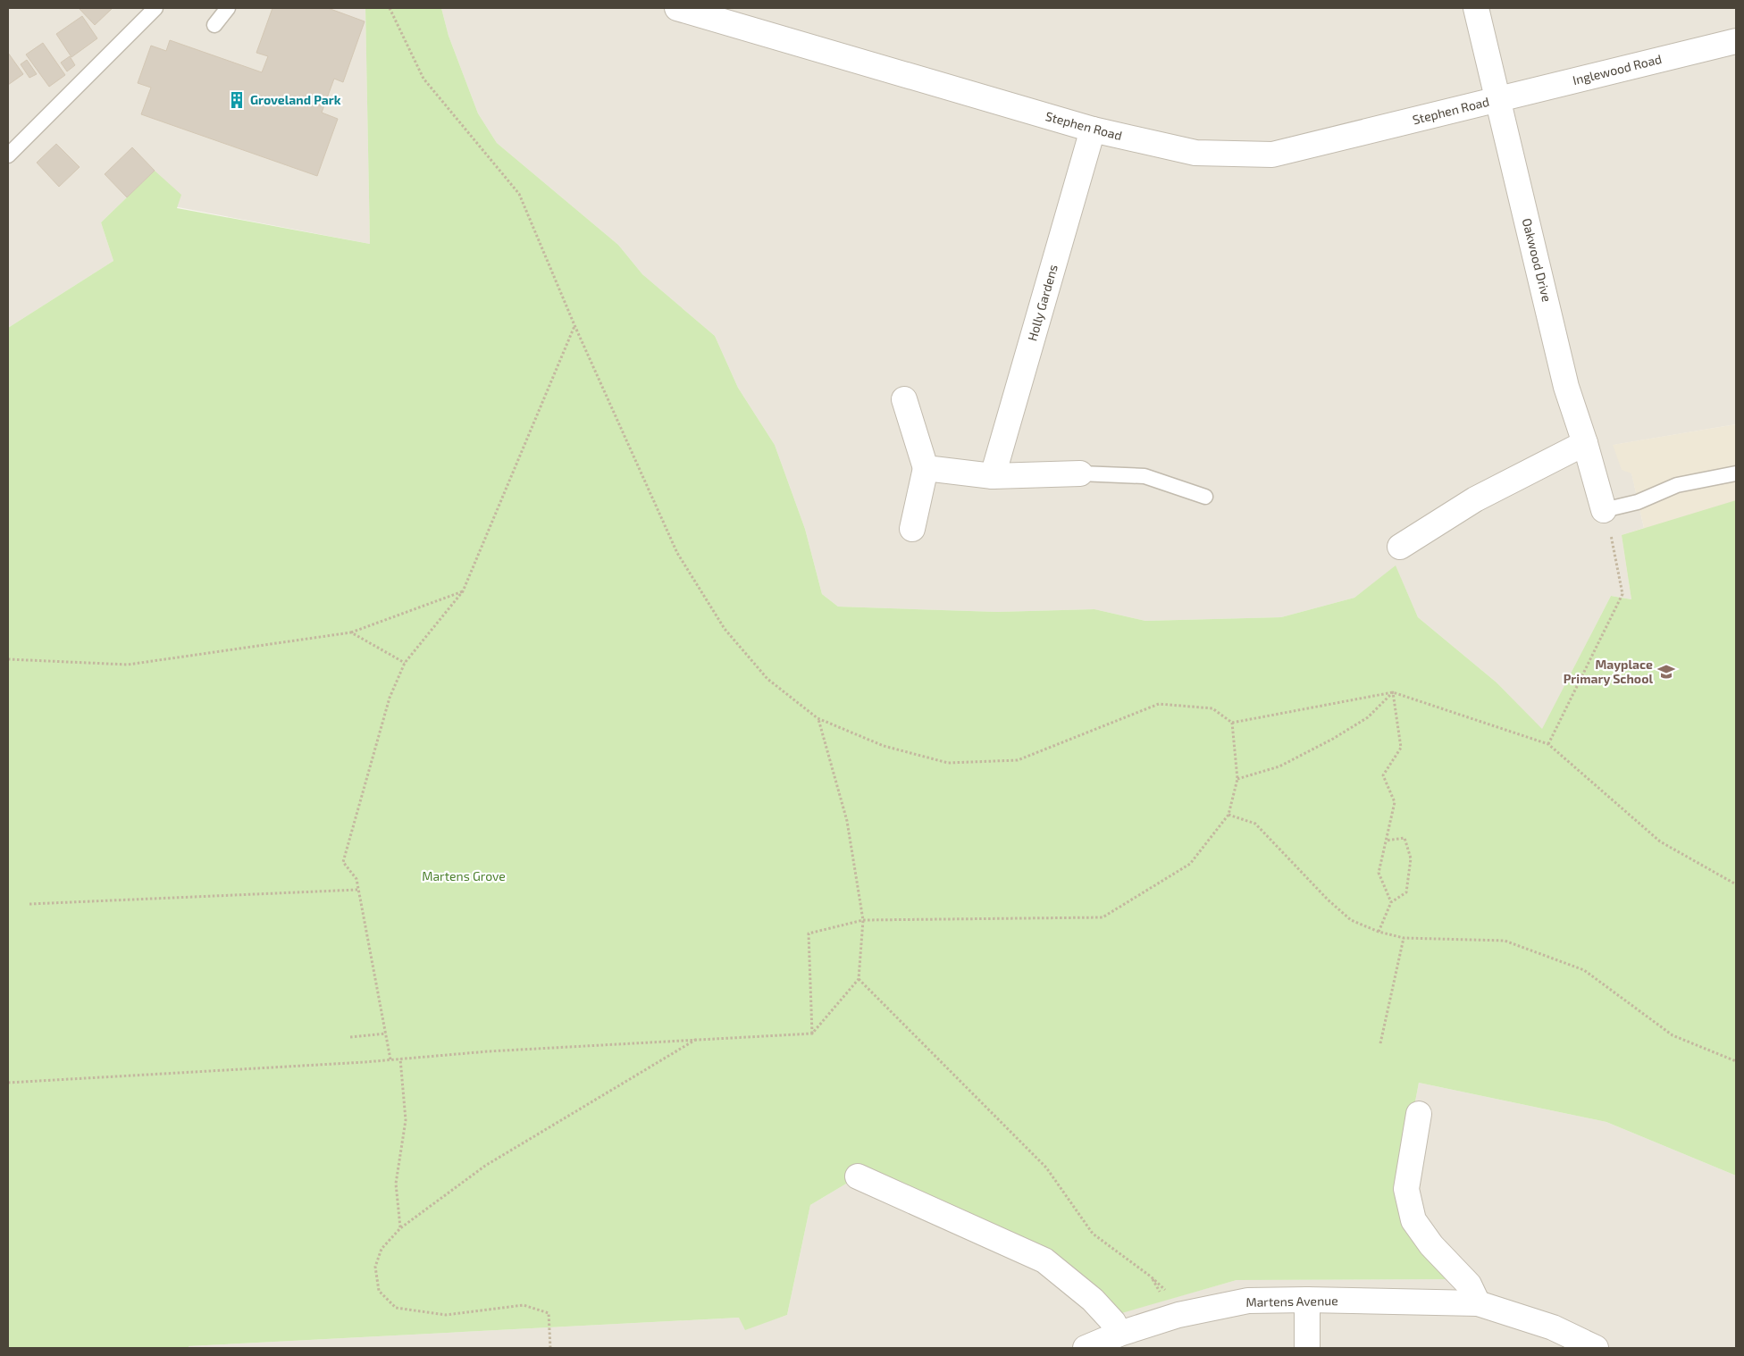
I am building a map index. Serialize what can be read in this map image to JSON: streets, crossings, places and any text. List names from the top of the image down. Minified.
{"streets":{"street":["Inglewood Road","Stephen Road","Oakwood Drive","Holly Gardens","Martens Avenue"]},"crossings":[["Inglewood Road","Stephen Road"],["Inglewood Road","Oakwood Drive"],["Stephen Road","Oakwood Drive"],["Stephen Road","Holly Gardens"]],"parks":["Martens Grove"],"places":{"building":["Groveland Park"],"school or university":["Mayplace Primary School"]}}
